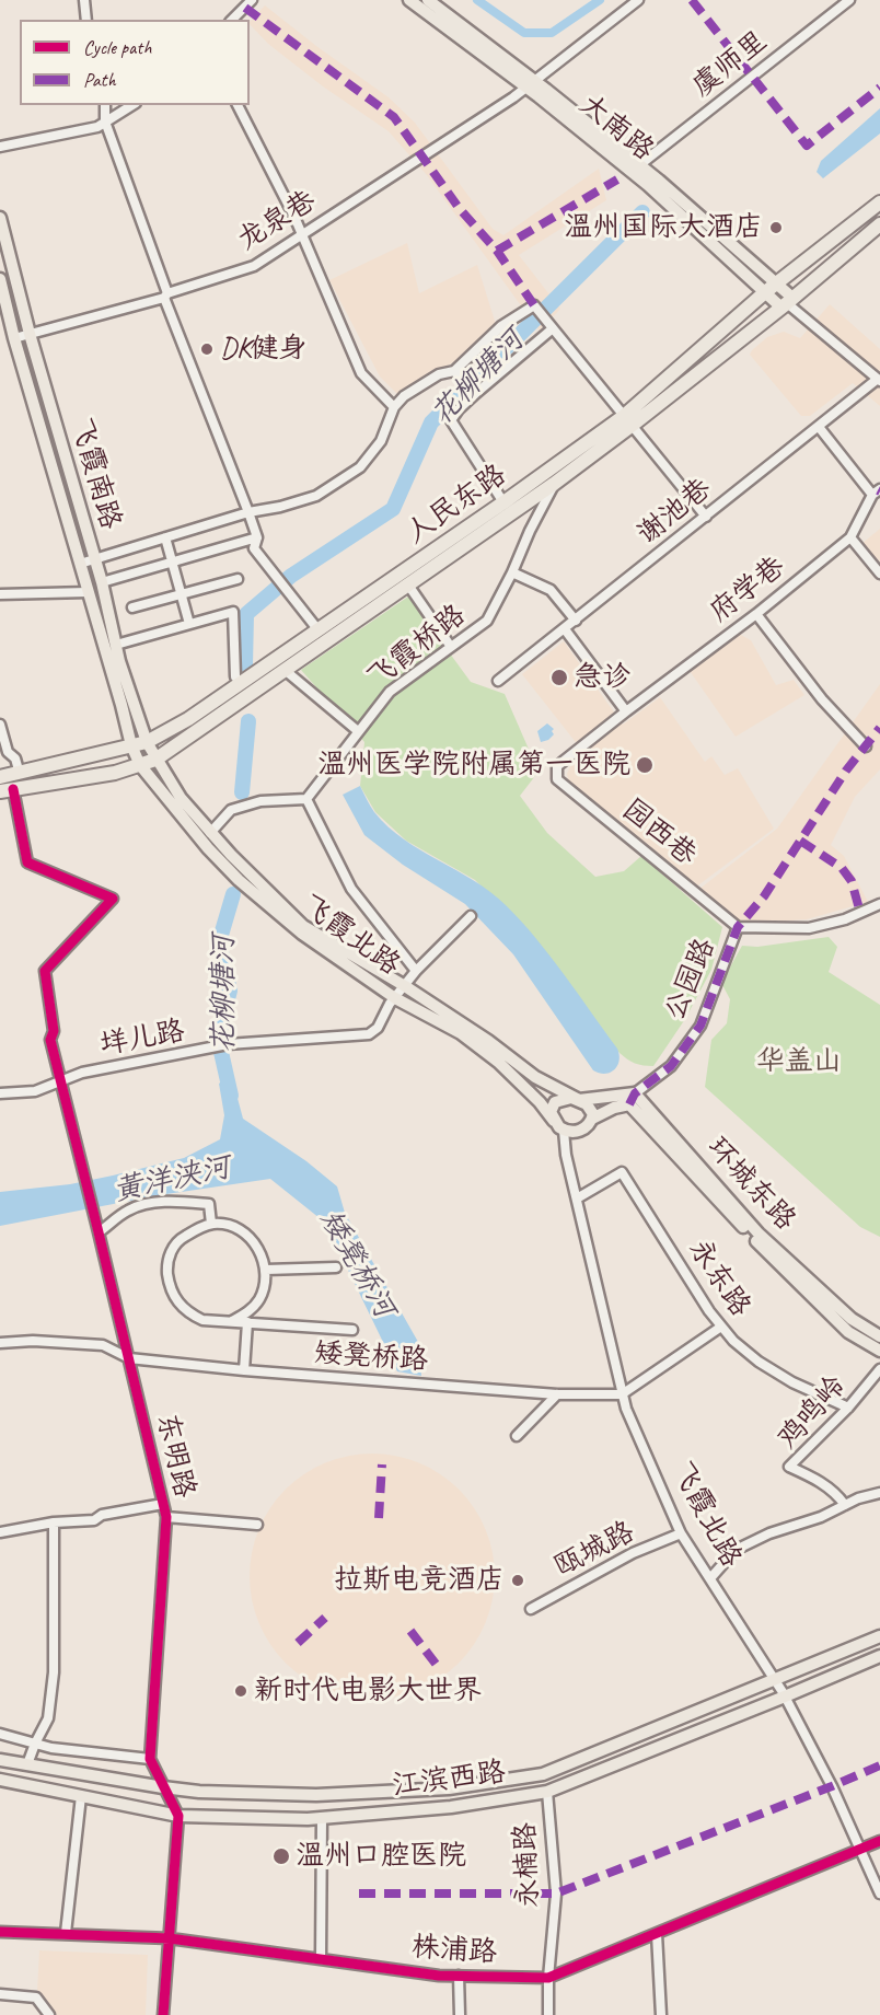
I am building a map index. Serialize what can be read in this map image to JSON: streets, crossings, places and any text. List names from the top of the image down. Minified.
{"streets":{"highway":["人民东路"],"main road":["大南路","飞霞南路","飞霞北路","环城东路","江滨西路"],"street":["虞师里","龙泉巷","谢池巷","府学巷","飞霞桥路","园西巷","公园路","垟儿路","永东路","矮凳桥路","鸡鸣岭","东明路","瓯城路","永楠路","株浦路"]},"crossings":[["虞师里","大南路"],["大南路","龙泉巷"],["大南路","人民东路"],["龙泉巷","飞霞南路"],["飞霞南路","人民东路"],["飞霞南路","飞霞北路"],["人民东路","飞霞桥路"],["人民东路","飞霞北路"],["人民东路","东明路"],["府学巷","园西巷"],["园西巷","公园路"],["飞霞北路","垟儿路"],["飞霞北路","永东路"],["飞霞北路","矮凳桥路"],["飞霞北路","瓯城路"],["飞霞北路","江滨西路"],["飞霞北路","株浦路"],["公园路","环城东路"],["垟儿路","东明路"],["永东路","鸡鸣岭"],["矮凳桥路","东明路"],["东明路","江滨西路"],["江滨西路","永楠路"],["永楠路","株浦路"]],"water":["花柳塘河","黄洋浃河","矮凳桥河"],"parks":["华盖山"],"places":["温州国际大酒店","DK健身","急诊","温州医学院附属第一医院","拉斯电竞酒店","新时代电影大世界","温州口腔医院"],"legend":["Cycle path","Path"]}
